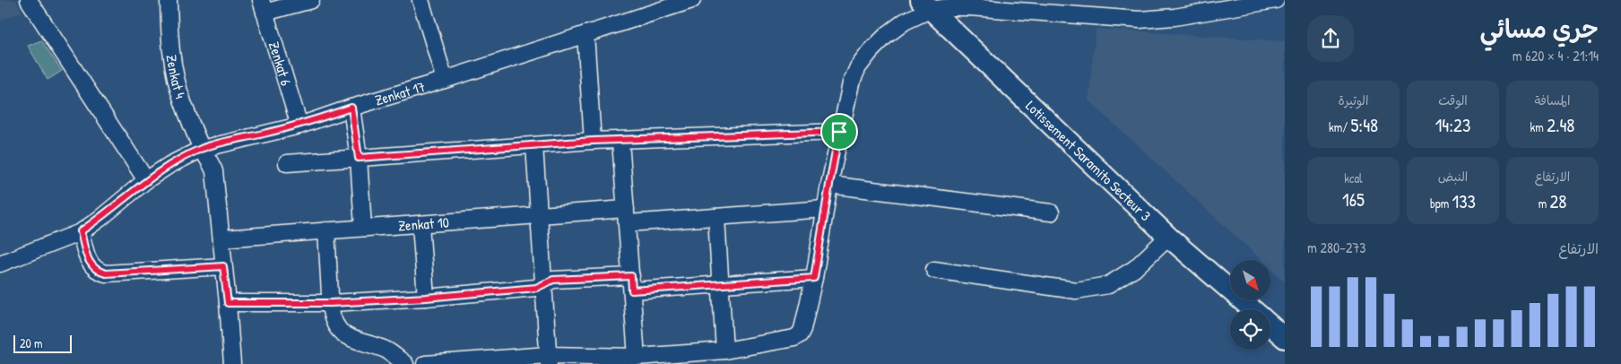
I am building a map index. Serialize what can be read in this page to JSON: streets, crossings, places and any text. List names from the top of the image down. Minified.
{"streets":{"street":["Zenkat 6","Zenkat 4","Zenkat 17","Lotissement Saramito Secteur 3","Zenkat 10"]},"crossings":[["Zenkat 6","Zenkat 17"],["Zenkat 4","Zenkat 17"],["Zenkat 4","Zenkat 10"]],"scale_bar":"20 m","north":"bottom right","page":{"heading":["جري مسائي","21:14 · 4 × 620 m"],"stats":[["المسافة","2.48 km"],["الوقت","14:23"],["الوتيرة","5:48 /km"],["الارتفاع","28 m"],["النبض","133 bpm"],["kcal","165"]],"chart":["الارتفاع","273–280 m"],"scale":"20 m"}}
